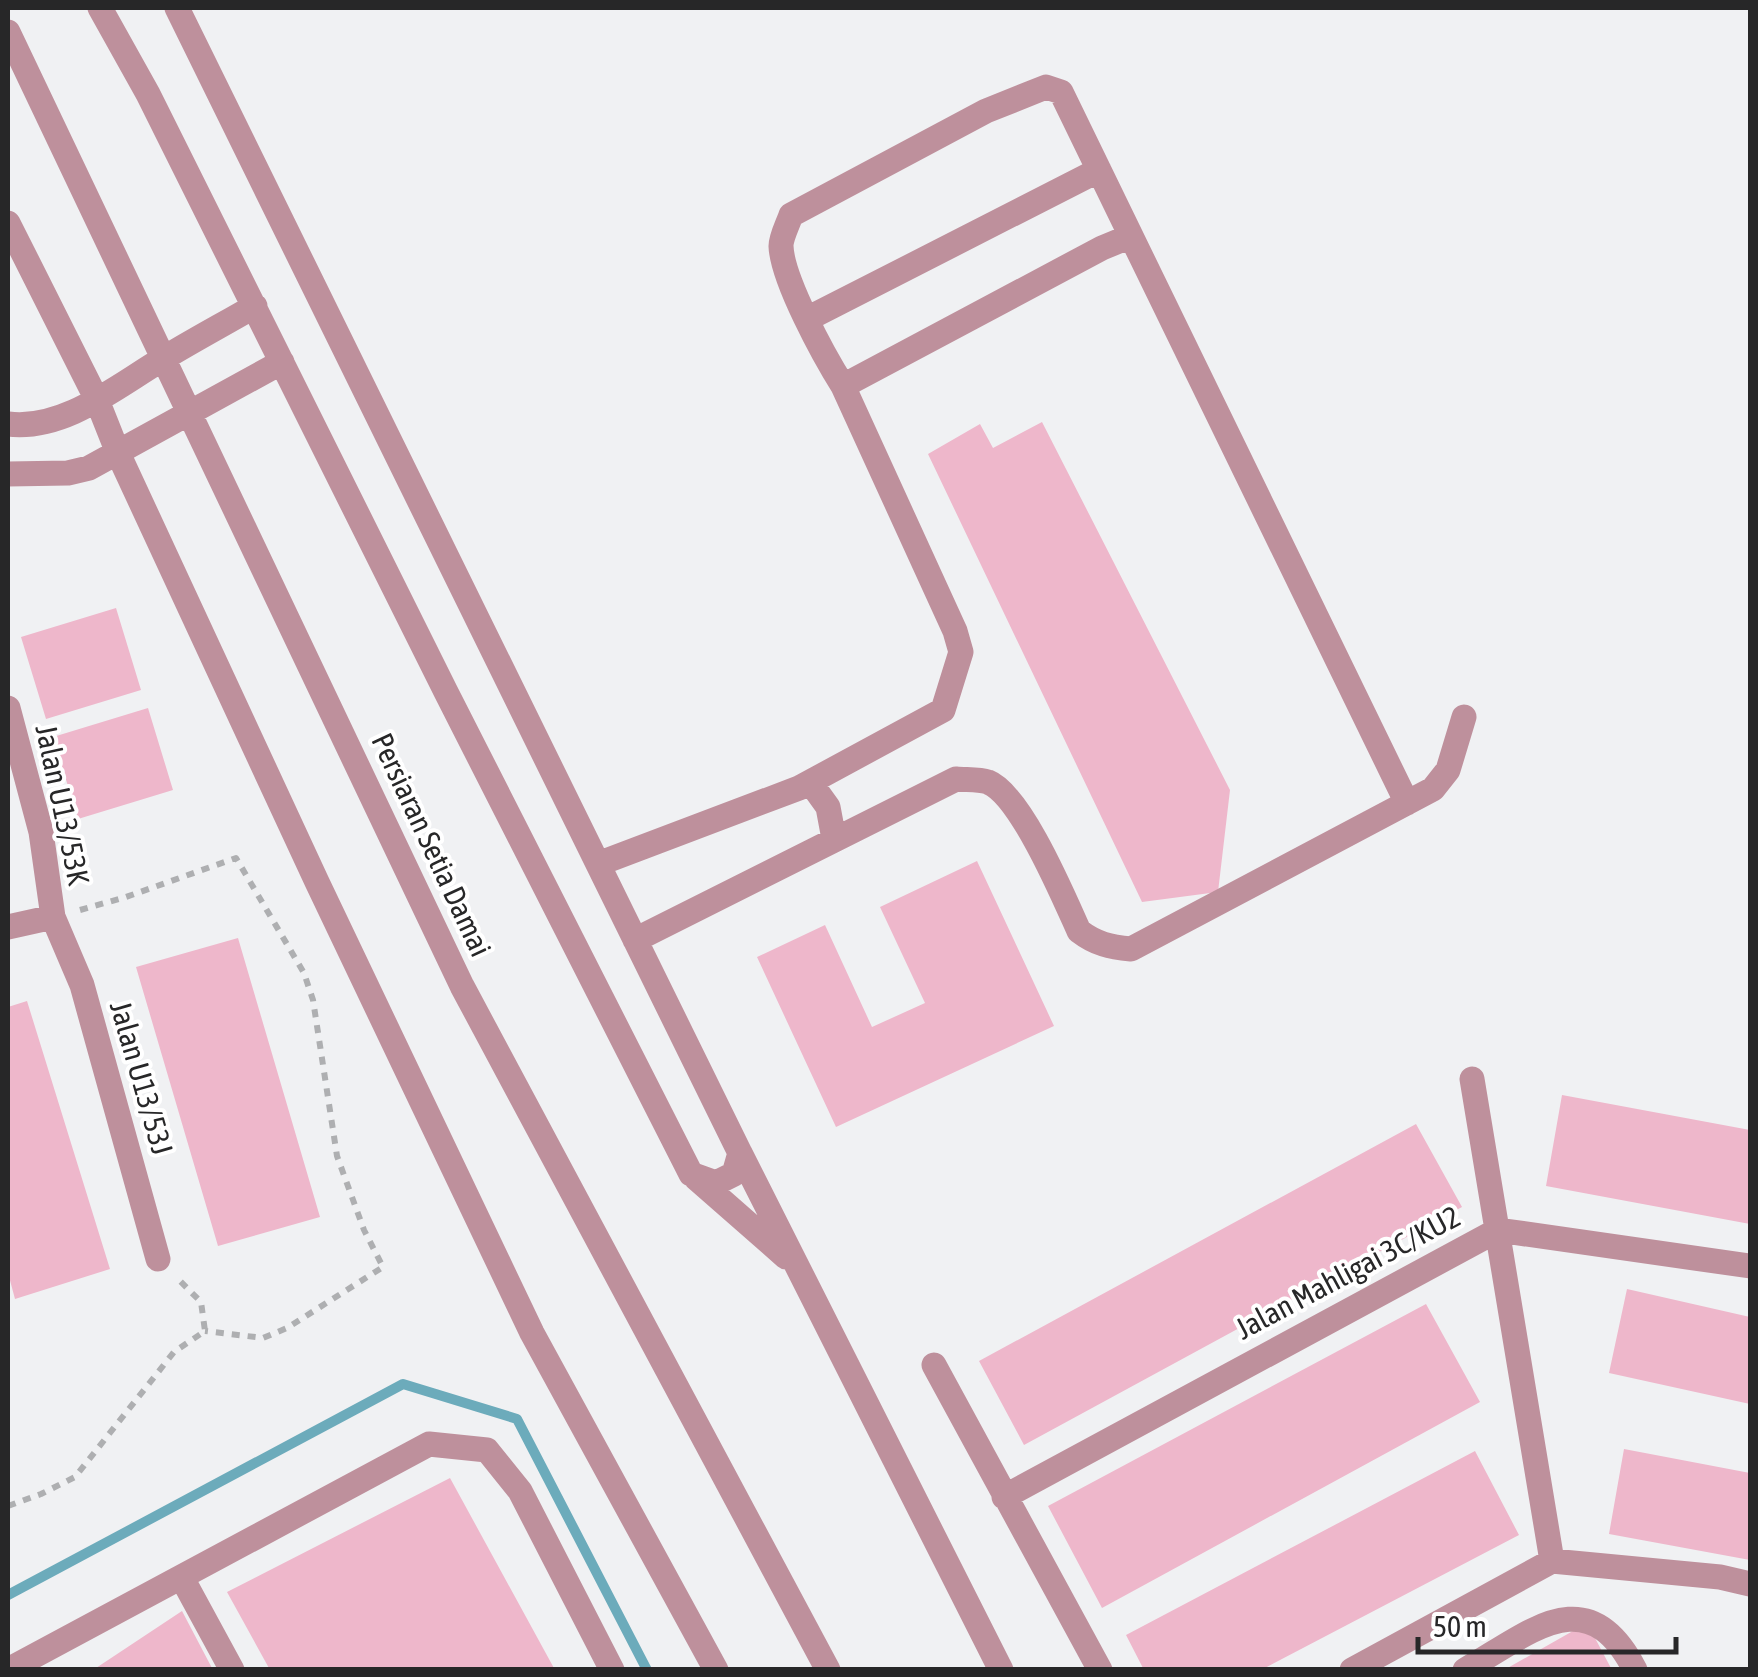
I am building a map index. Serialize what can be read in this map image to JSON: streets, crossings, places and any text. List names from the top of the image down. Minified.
{"streets":{"street":["Jalan U13/53K","Persiaran Setia Damai","Jalan U13/53J","Jalan Mahligai 3C/KU2"]},"crossings":[["Jalan U13/53K","Jalan U13/53J"]],"scale_bar":"50 m"}
